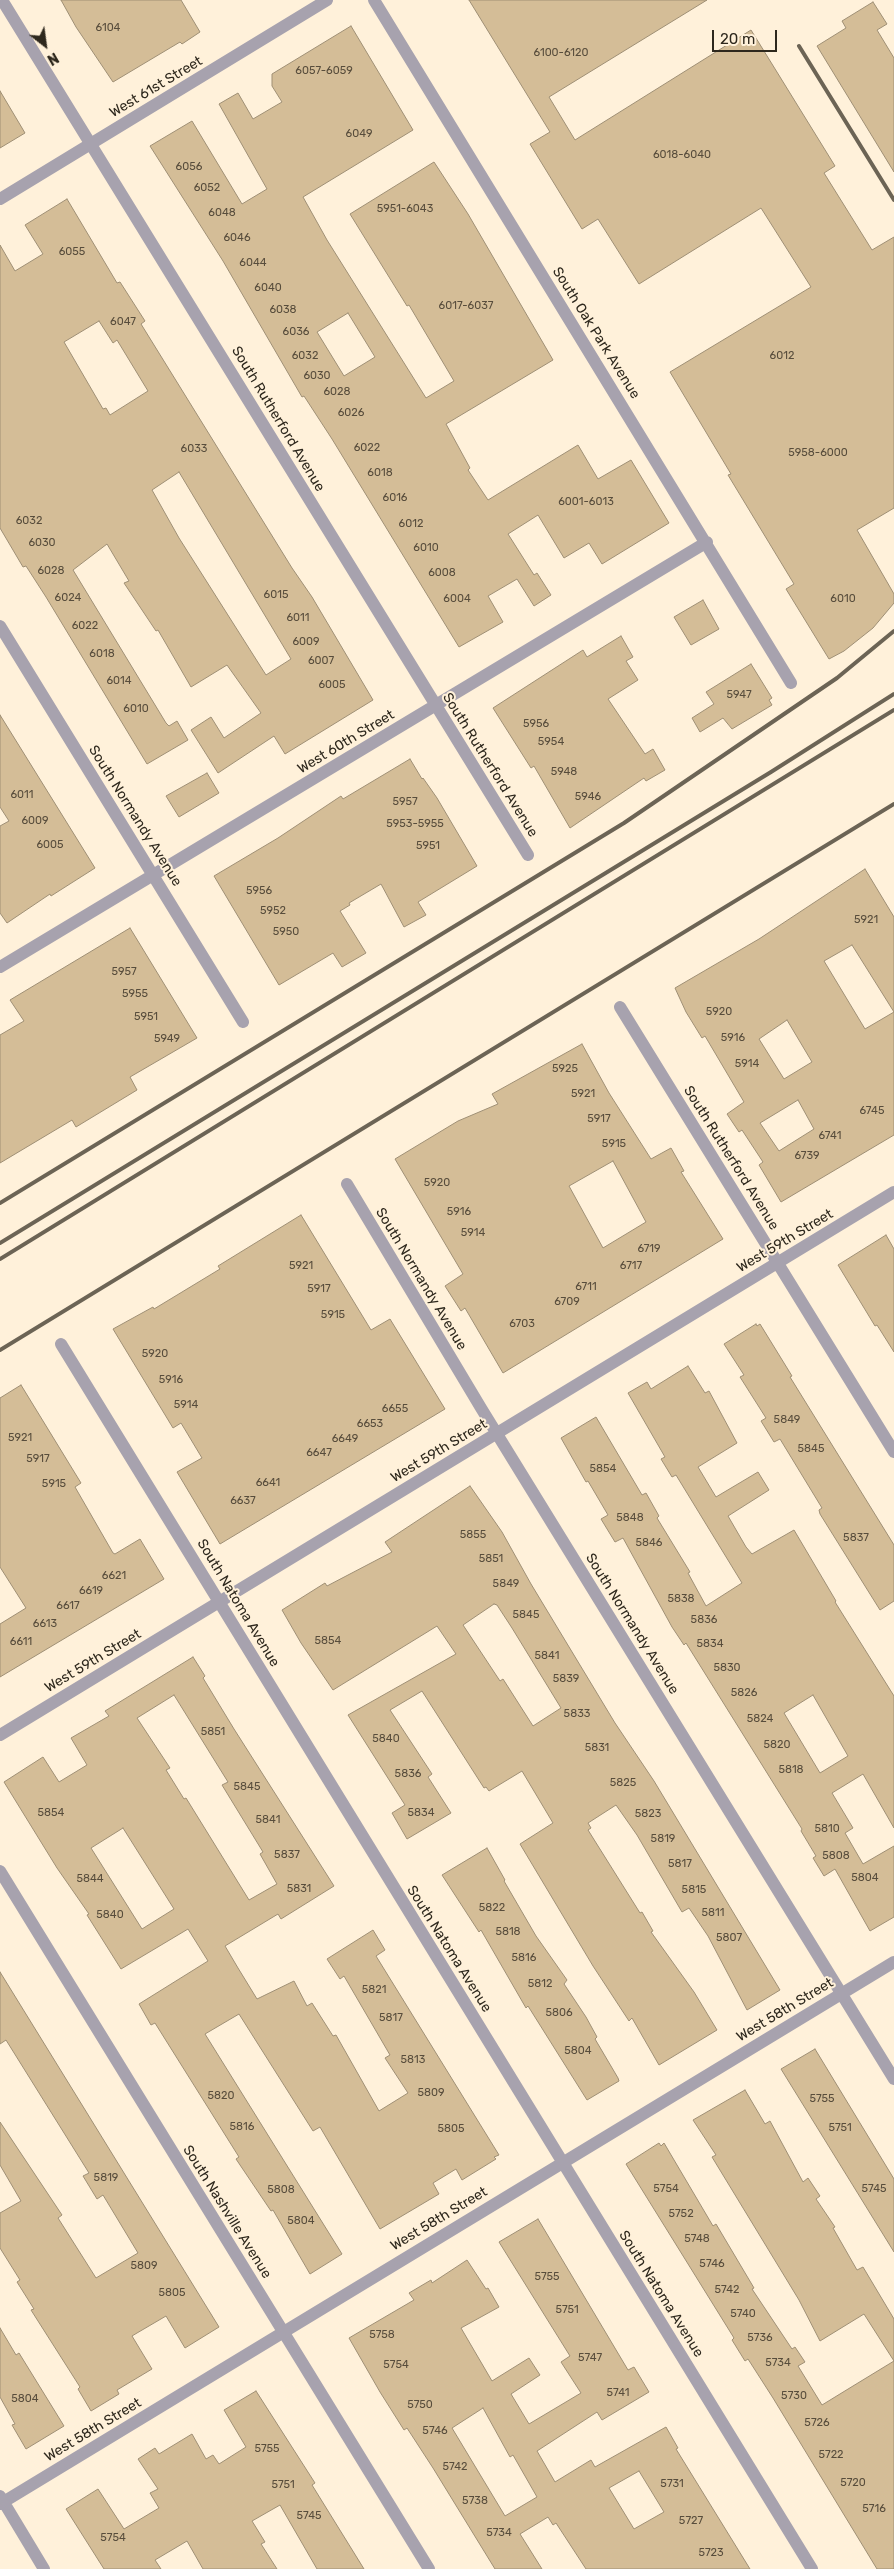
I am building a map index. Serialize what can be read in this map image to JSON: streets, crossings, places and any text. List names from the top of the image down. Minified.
{"streets":{"street":["West 61st Street","South Oak Park Avenue","South Rutherford Avenue","West 60th Street","South Normandy Avenue","West 59th Street","South Natoma Avenue","West 58th Street","South Nashville Avenue"]},"crossings":[["West 61st Street","South Rutherford Avenue"],["South Oak Park Avenue","West 60th Street"],["South Rutherford Avenue","West 60th Street"],["South Rutherford Avenue","West 59th Street"],["West 60th Street","South Normandy Avenue"],["South Normandy Avenue","West 59th Street"],["South Normandy Avenue","West 58th Street"],["West 59th Street","South Natoma Avenue"],["South Natoma Avenue","West 58th Street"],["West 58th Street","South Nashville Avenue"]],"house_numbers":["6104","6100-6120","6057-6059","6049","6018-6040","6056","6052","5951-6043","6048","6046","6055","6044","6040","6017-6037","6038","6047","6036","6032","6012","6030","6028","6026","6022","6033","5958-6000","6018","6016","6001-6013","6032","6012","6030","6010","6028","6008","6015","6024","6004","6010","6011","6022","6009","6018","6007","6014","6005","5947","6010","5956","5954","5948","6011","5946","5957","6009","5953-5955","6005","5951","5956","5952","5921","5950","5957","5955","5920","5951","5916","5949","5914","5925","5921","6745","5917","6741","5915","6739","5920","5916","5914","6719","5921","6717","6711","5917","6709","5915","6703","5920","5916","5914","6655","5849","6653","5921","6649","5845","6647","5917","5854","6641","5915","6637","5848","5855","5837","5846","5851","6621","5849","6619","5838","6617","5845","5836","6613","5854","6611","5834","5841","5830","5839","5826","5833","5824","5851","5840","5820","5831","5818","5836","5825","5845","5854","5834","5823","5841","5810","5819","5837","5808","5817","5804","5844","5831","5815","5822","5811","5840","5818","5807","5816","5812","5821","5806","5817","5804","5813","5809","5820","5755","5816","5751","5805","5819","5754","5745","5808","5752","5804","5748","5746","5809","5755","5742","5805","5751","5740","5758","5736","5747","5734","5754","5741","5730","5804","5750","5726","5746","5755","5722","5742","5720","5731","5751","5738","5716","5745","5727","5734","5754","5723"],"scale_bar":"20 m","north":"bottom right"}
